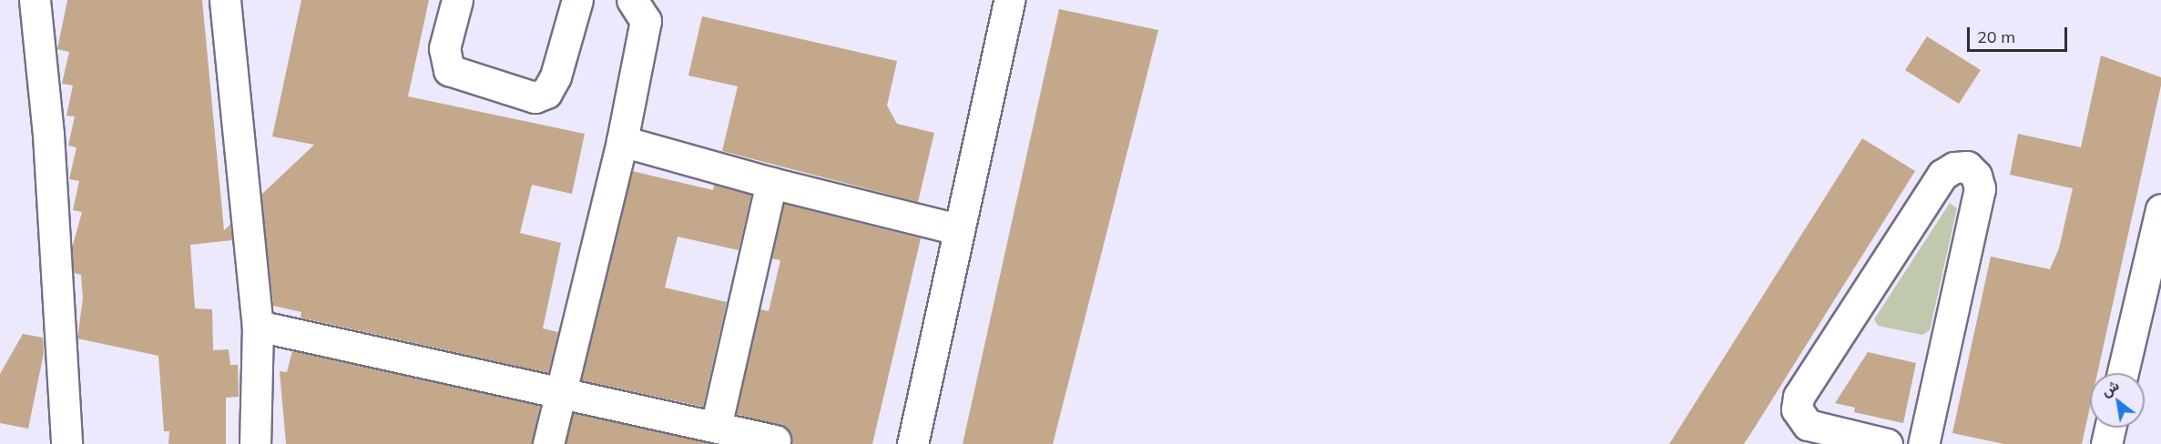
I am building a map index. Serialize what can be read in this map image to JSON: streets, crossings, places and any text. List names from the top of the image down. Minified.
{"scale_bar":"20 m","north":"top left"}
